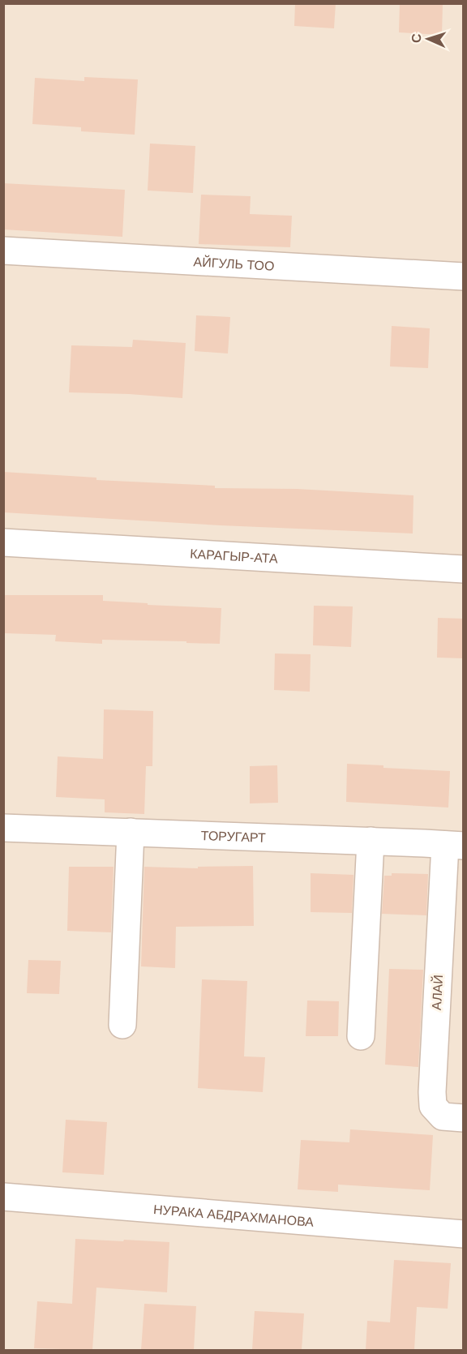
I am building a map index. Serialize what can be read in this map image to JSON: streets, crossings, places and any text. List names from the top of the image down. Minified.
{"streets":{"street":["АЙГУЛЬ ТОО","КАРАГЫР-АТА","ТОРУГАРТ","АЛАЙ","НУРАКА АБДРАХМАНОВА"]},"crossings":[["ТОРУГАРТ","АЛАЙ"]],"north":"left"}
